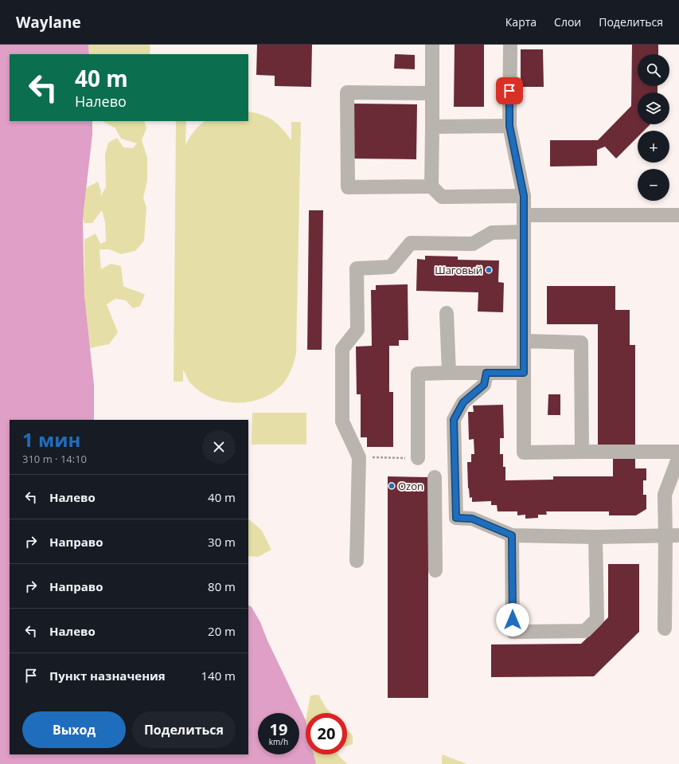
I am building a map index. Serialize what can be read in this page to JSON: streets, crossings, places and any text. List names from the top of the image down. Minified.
{"places":["Шаговый","Ozon"],"page":{"header":"Waylane","nav":["Карта","Слои","Поделиться"],"map_buttons":["+","−"],"turn":["40 m","Налево"],"heading":["1 мин","310 m · 14:10"],"list":[{"name":"Налево","value":"40 m"},{"name":"Направо","value":"30 m"},{"name":"Направо","value":"80 m"},{"name":"Налево","value":"20 m"},{"name":"Пункт назначения","value":"140 m"}],"buttons":["Выход","Поделиться"],"speed":"19 km/h","limit":"20"}}
